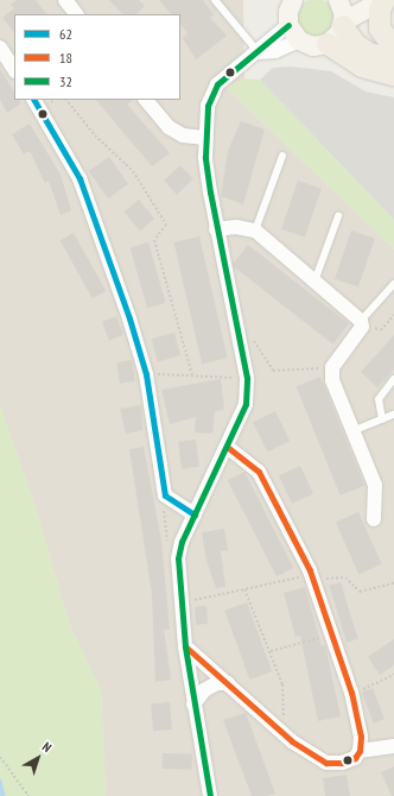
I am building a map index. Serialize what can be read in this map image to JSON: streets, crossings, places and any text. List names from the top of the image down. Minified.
{"lines":["transit line 32","transit line 62","transit line 18"],"legend":["62","18","32"],"north":"top right"}
